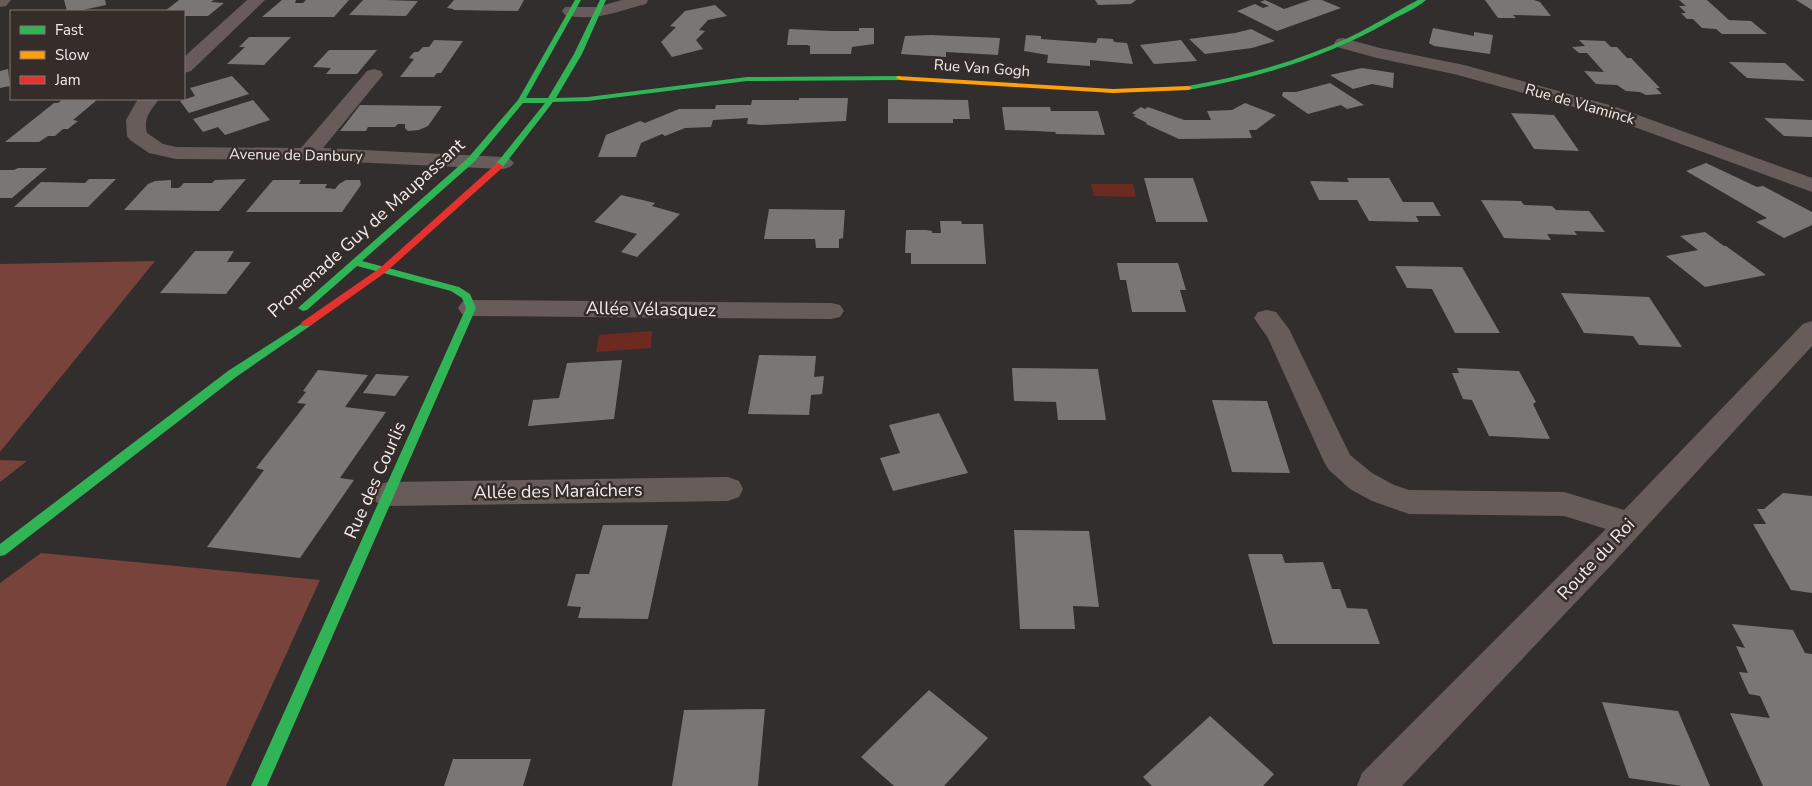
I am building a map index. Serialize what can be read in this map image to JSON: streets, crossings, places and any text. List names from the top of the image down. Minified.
{"streets":{"street":["Rue Van Gogh","Rue de Vlaminck","Avenue de Danbury","Promenade Guy de Maupassant","Allée Vélasquez","Rue des Courlis","Allée des Maraîchers","Route du Roi"]},"crossings":[["Rue Van Gogh","Rue de Vlaminck"],["Rue Van Gogh","Promenade Guy de Maupassant"],["Avenue de Danbury","Promenade Guy de Maupassant"],["Allée Vélasquez","Rue des Courlis"],["Rue des Courlis","Allée des Maraîchers"]],"legend":["Fast","Slow","Jam"]}
